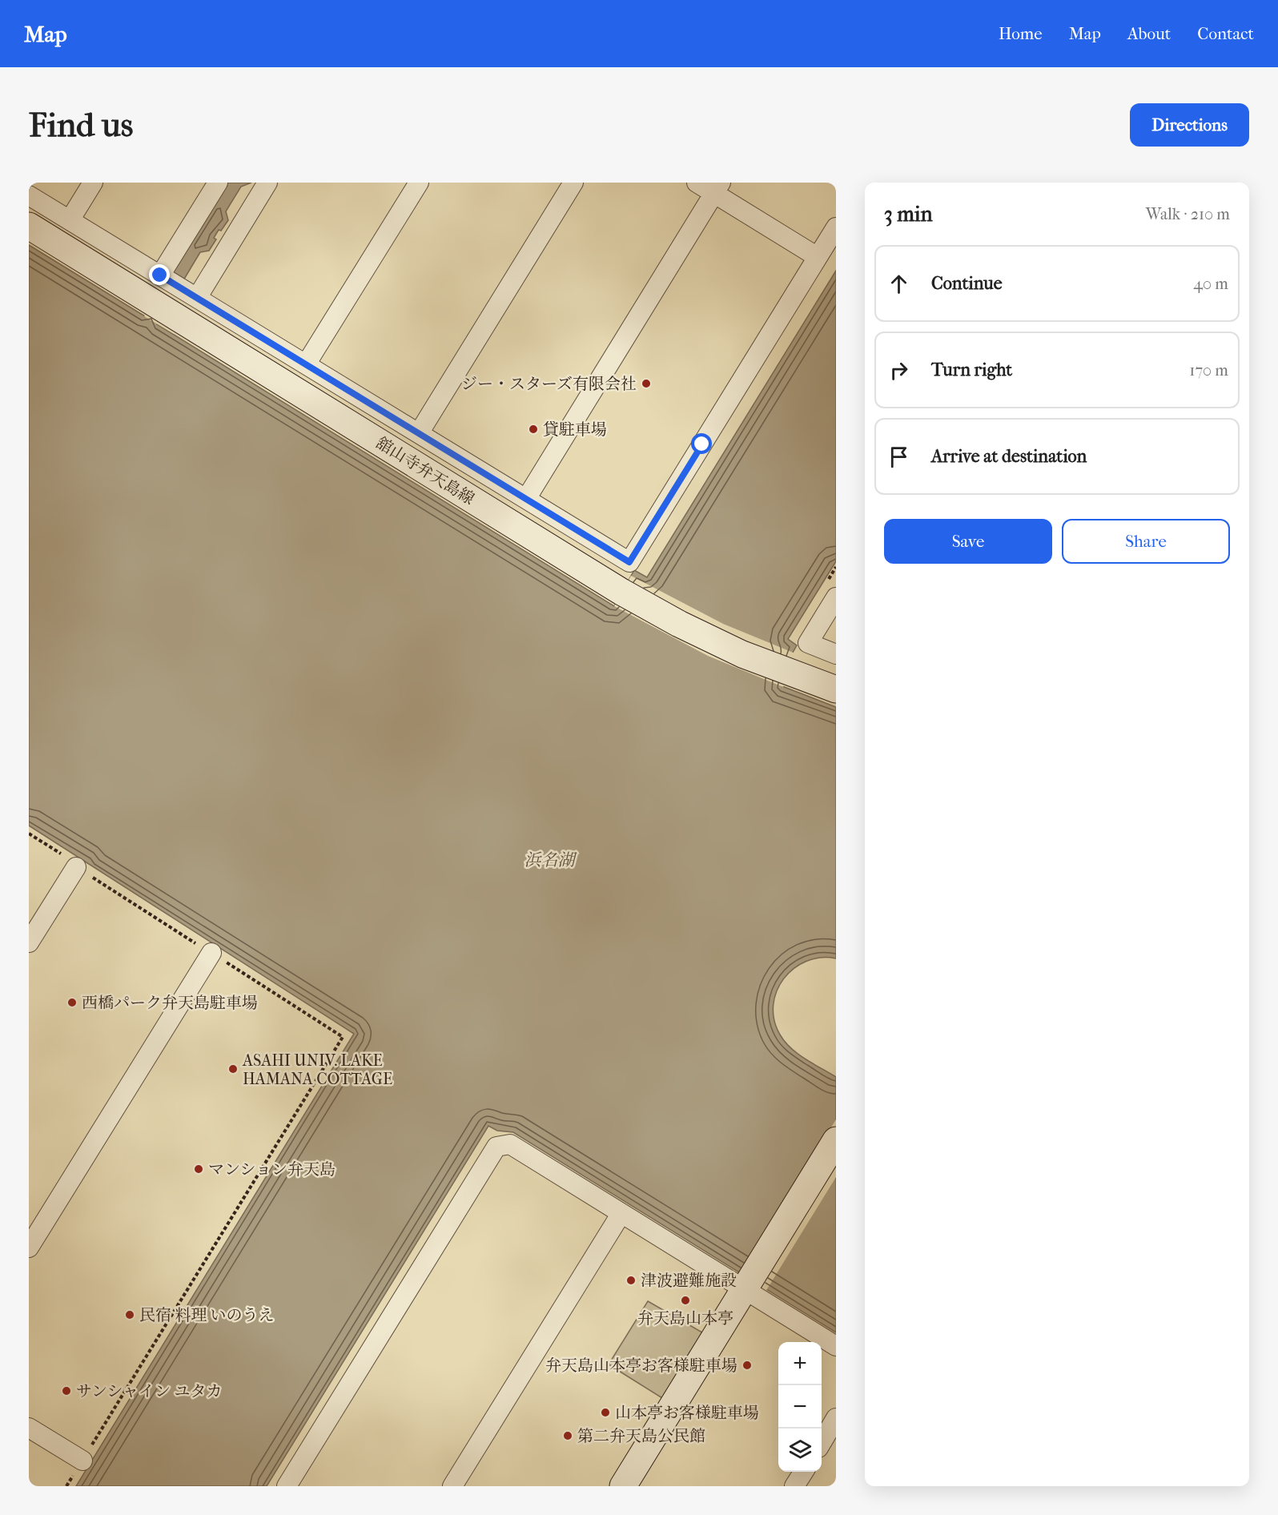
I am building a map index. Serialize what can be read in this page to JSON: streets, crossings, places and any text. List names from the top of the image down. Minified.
{"streets":{"main road":["舘山寺弁天島線"]},"water":["浜名湖"],"places":["ジー・スターズ有限会社","貸駐車場","西橋パーク弁天島駐車場","ASAHI UNIV. LAKE HAMANA COTTAGE","マンション弁天島","津波避難施設","弁天島山本亭","民宿 料理 いのうえ","弁天島山本亭お客様駐車場","サンシャイン ユタカ","山本亭お客様駐車場","第二弁天島公民館"],"page":{"header":"Map","nav":["Home","Map","About","Contact"],"buttons":["Directions",["Save","Share"]],"title":"Find us","heading":["3 min","Walk · 210 m"],"list":[["Continue","40 m"],["Turn right","170 m"],"Arrive at destination"],"map_buttons":["+","−"]}}
